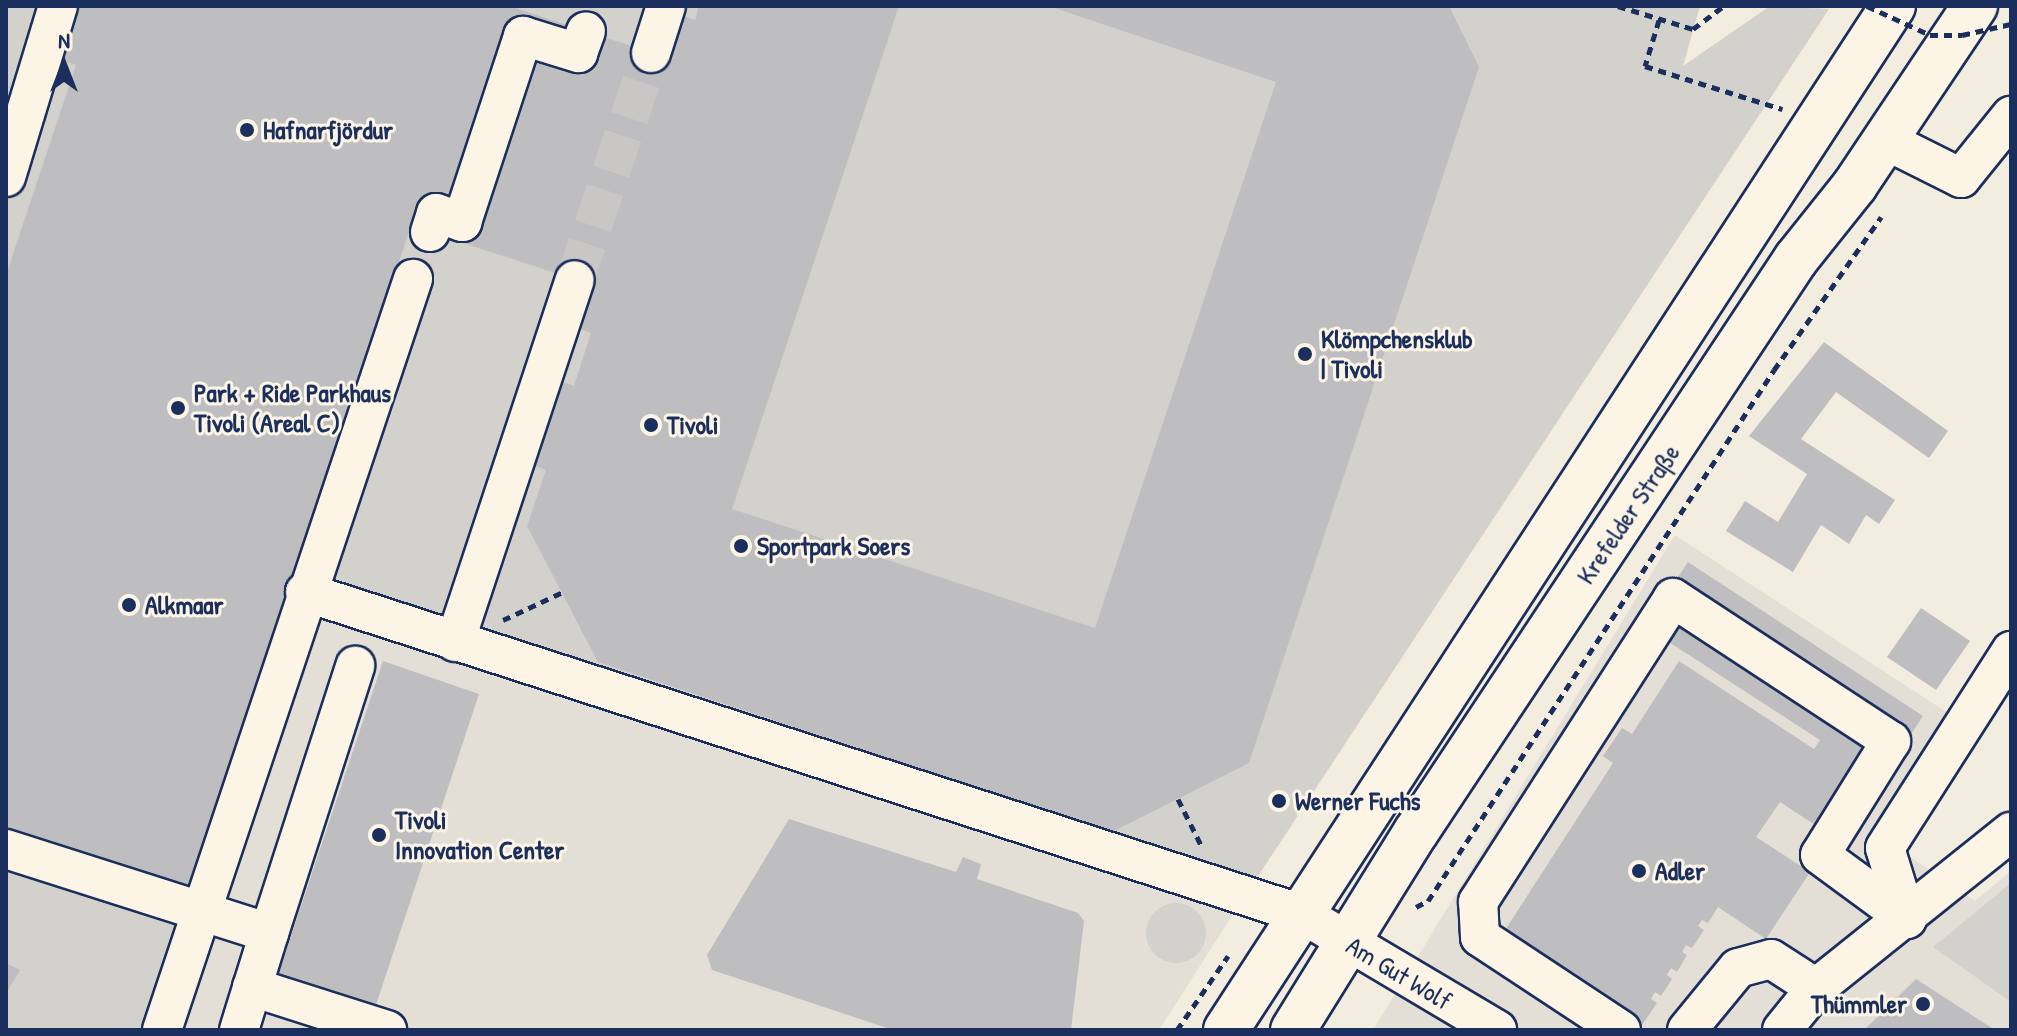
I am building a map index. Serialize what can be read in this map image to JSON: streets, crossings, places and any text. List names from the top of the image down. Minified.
{"streets":{"main road":["Krefelder Straße"],"street":["Am Gut Wolf"]},"crossings":[["Krefelder Straße","Am Gut Wolf"]],"places":["Hafnarfjördur","Klömpchensklub | Tivoli","Park + Ride Parkhaus Tivoli (Areal C)","Tivoli","Sportpark Soers","Alkmaar","Werner Fuchs","Tivoli Innovation Center","Adler","Thümmler"],"north":"top"}
